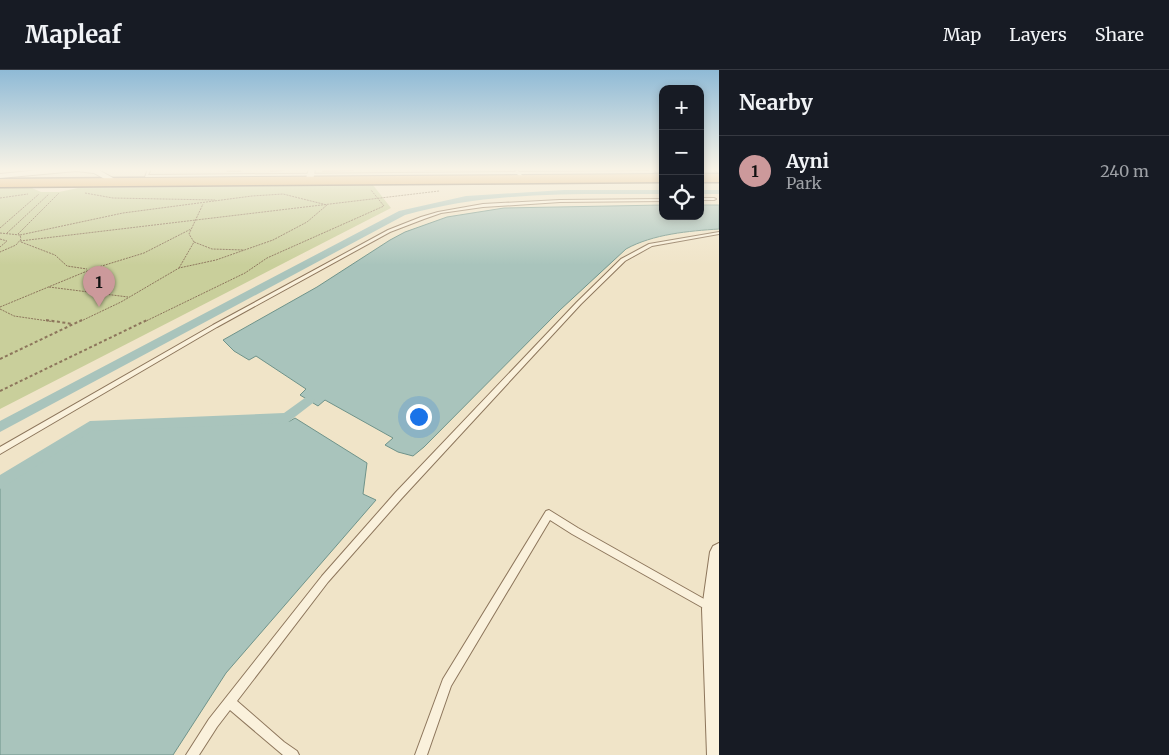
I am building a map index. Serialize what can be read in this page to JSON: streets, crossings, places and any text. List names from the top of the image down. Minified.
{"page":{"header":"Mapleaf","nav":["Map","Layers","Share"],"heading":"Nearby","map_buttons":["+","−"],"list":[{"mark":"1","name":"Ayni","note":"Park","value":"240 m"}],"pins":"1"}}
